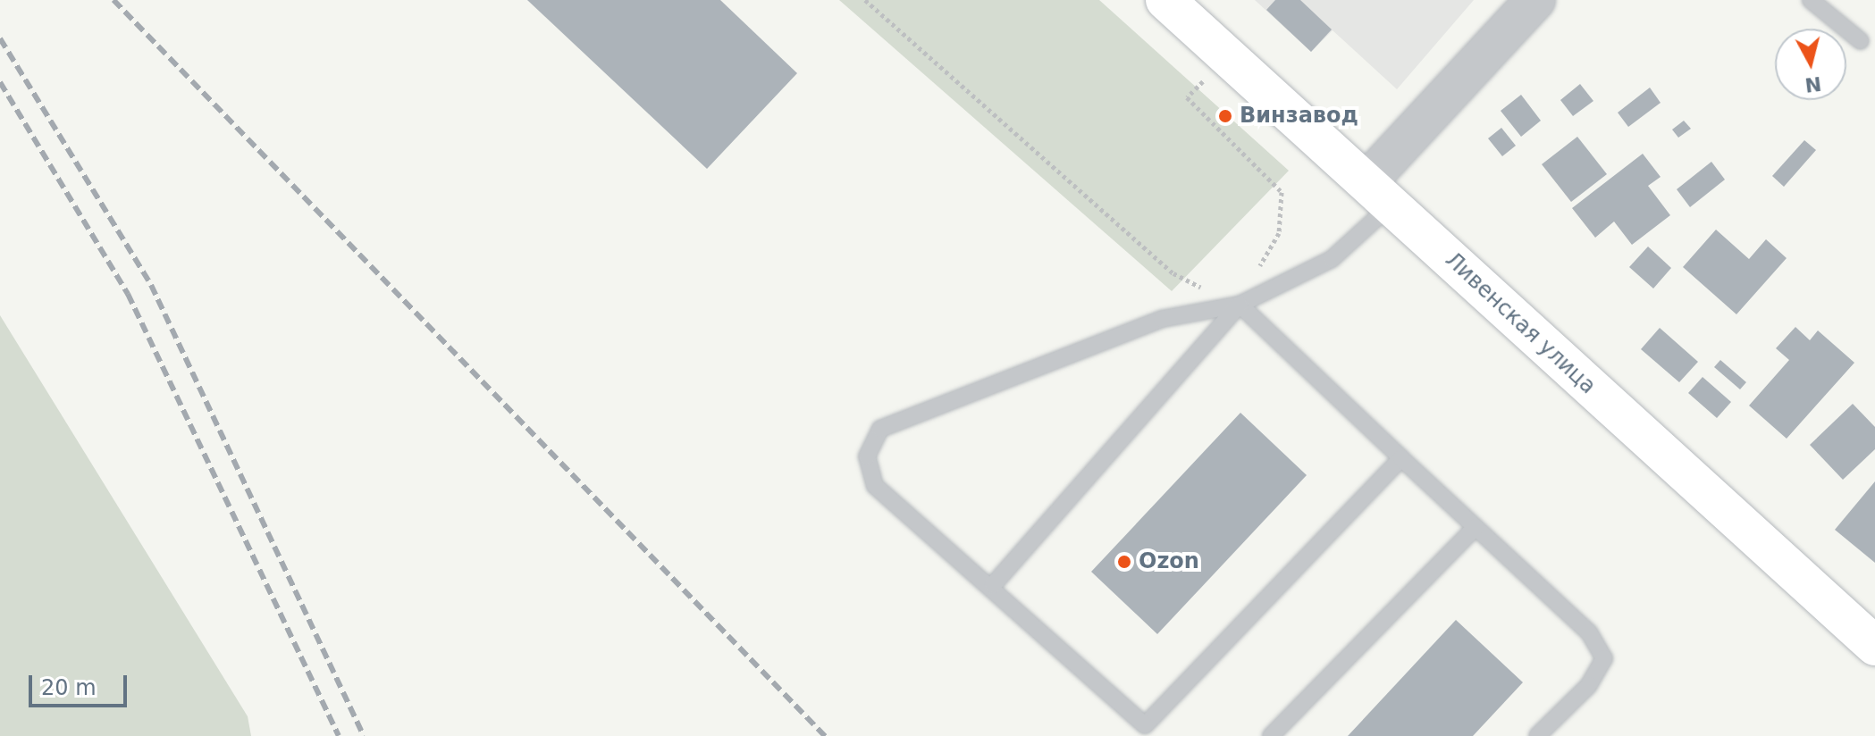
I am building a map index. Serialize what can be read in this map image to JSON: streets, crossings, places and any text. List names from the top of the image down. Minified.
{"streets":{"main road":["Ливенская улица"]},"places":["Винзавод","Ozon"],"scale_bar":"20 m","north":"bottom"}
